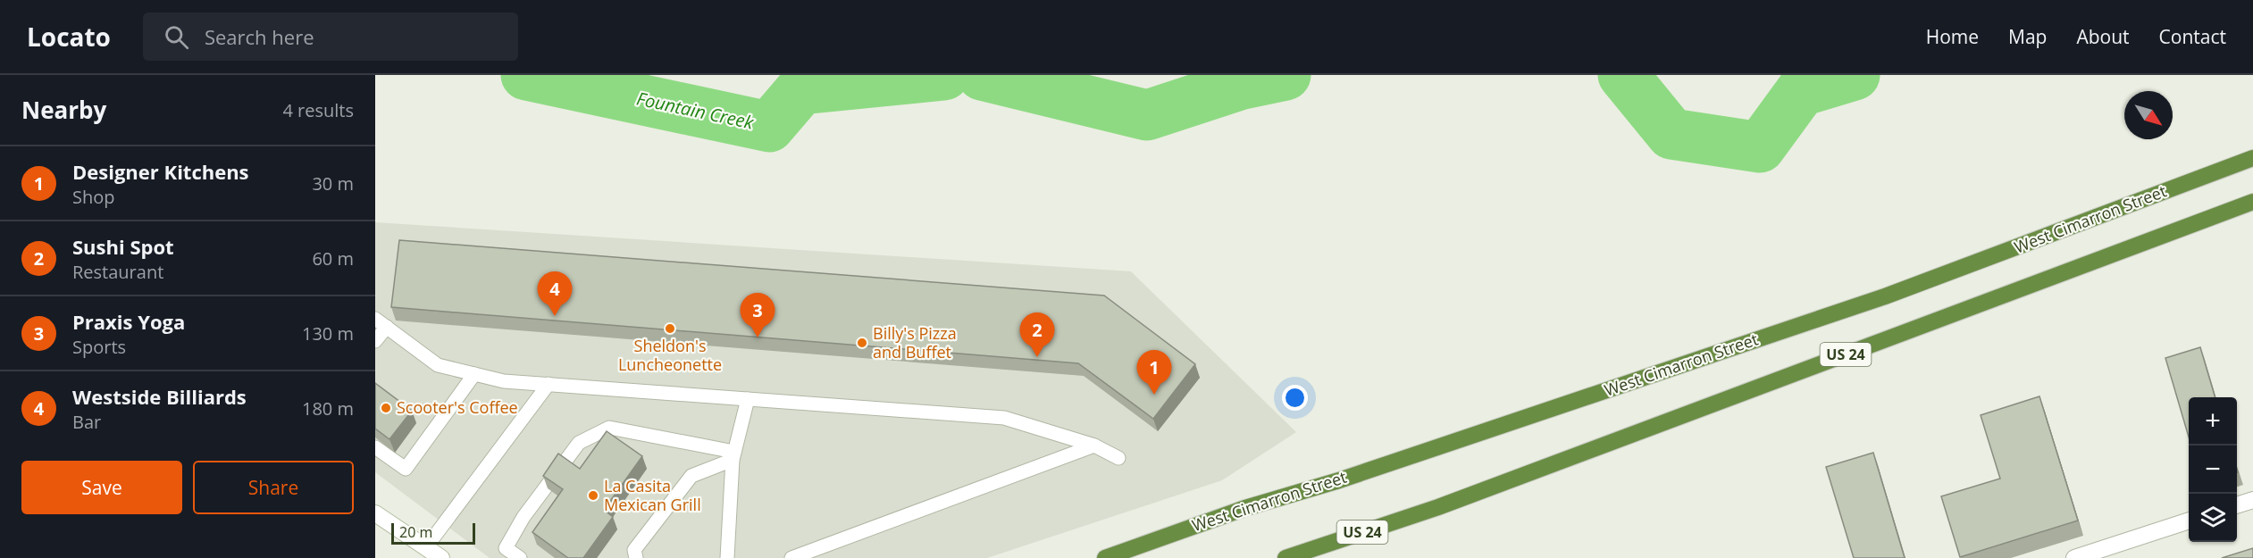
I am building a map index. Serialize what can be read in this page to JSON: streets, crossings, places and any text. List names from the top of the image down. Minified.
{"streets":{"highway":["West Cimarron Street","US 24"]},"water":["Fountain Creek"],"places":["Sheldon's Luncheonette","Billy's Pizza and Buffet","Scooter's Coffee","La Casita Mexican Grill"],"scale_bar":"20 m","north":"bottom right","page":{"header":"Locato","search":"Search here","nav":["Home","Map","About","Contact"],"heading":["Nearby","4 results"],"list":[{"mark":"1","name":"Designer Kitchens","note":"Shop","value":"30 m"},{"mark":"2","name":"Sushi Spot","note":"Restaurant","value":"60 m"},{"mark":"3","name":"Praxis Yoga","note":"Sports","value":"130 m"},{"mark":"4","name":"Westside Billiards","note":"Bar","value":"180 m"}],"pins":["4","3","2","1"],"map_buttons":["+","−"],"buttons":["Save","Share"],"scale":"20 m"}}
